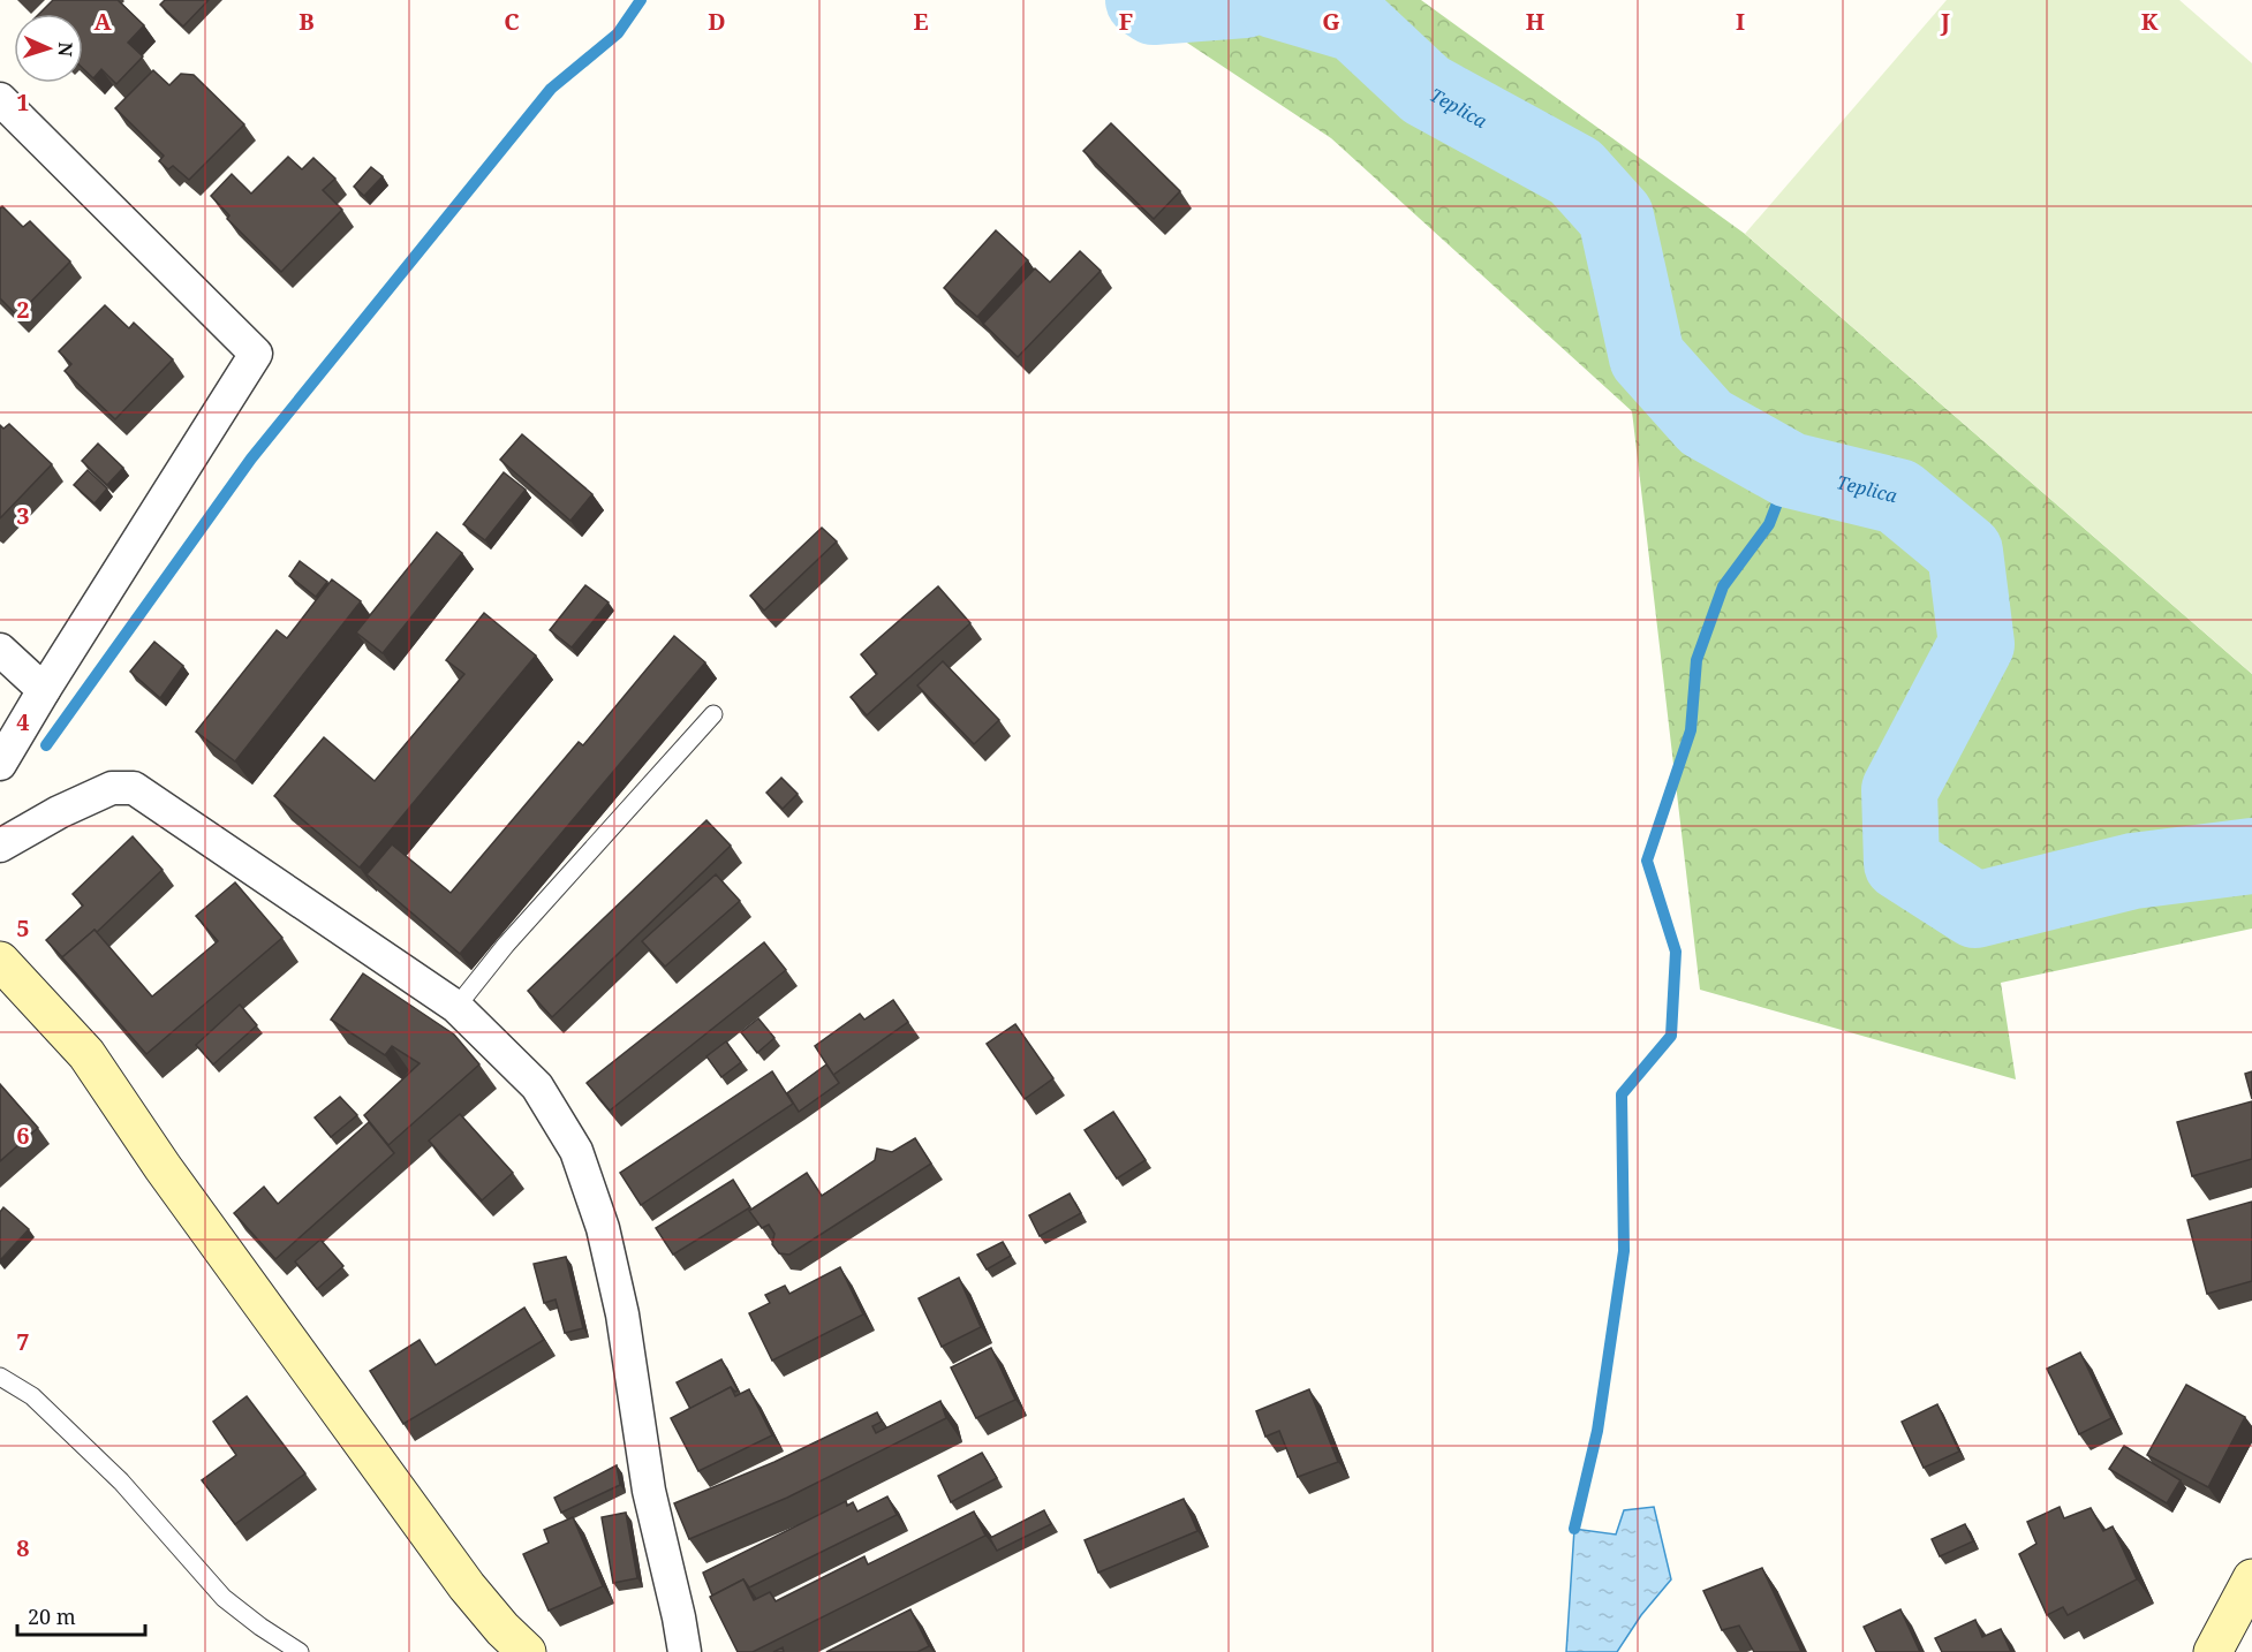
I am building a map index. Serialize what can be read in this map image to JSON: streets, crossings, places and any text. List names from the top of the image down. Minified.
{"water":["Teplica"],"scale_bar":"20 m","north":"right","grid":{"columns":["A","B","C","D","E","F","G","H","I","J","K"],"rows":["1","2","3","4","5","6","7","8"]}}
